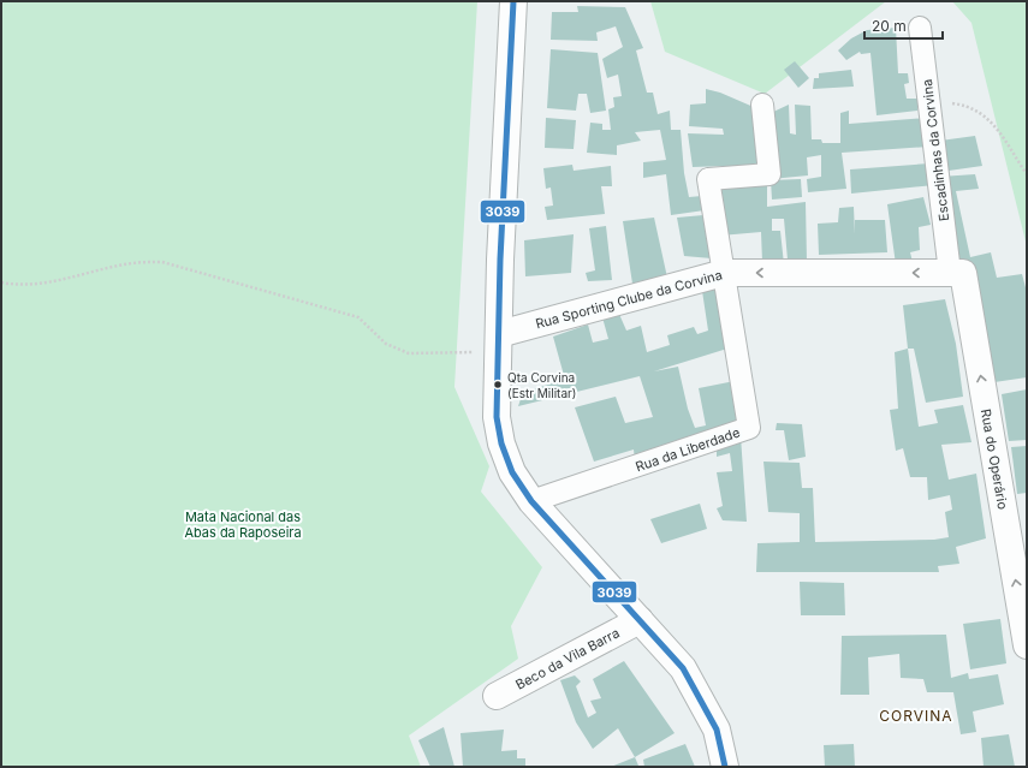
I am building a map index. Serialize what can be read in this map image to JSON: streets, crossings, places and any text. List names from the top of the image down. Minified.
{"streets":{"street":["Escadinhas da Corvina","Rua Sporting Clube da Corvina","Rua da Liberdade","Rua do Operário","Beco da Vila Barra"]},"crossings":[["Escadinhas da Corvina","Rua Sporting Clube da Corvina"],["Escadinhas da Corvina","Rua do Operário"],["Rua Sporting Clube da Corvina","Rua da Liberdade"],["Rua Sporting Clube da Corvina","Rua do Operário"]],"one_way":["Rua Sporting Clube da Corvina","Rua do Operário"],"districts":["CORVINA"],"parks":["Mata Nacional das Abas da Raposeira"],"places":["Qta Corvina (Estr Militar)"],"lines":["transit line 3039"],"scale_bar":"20 m"}
